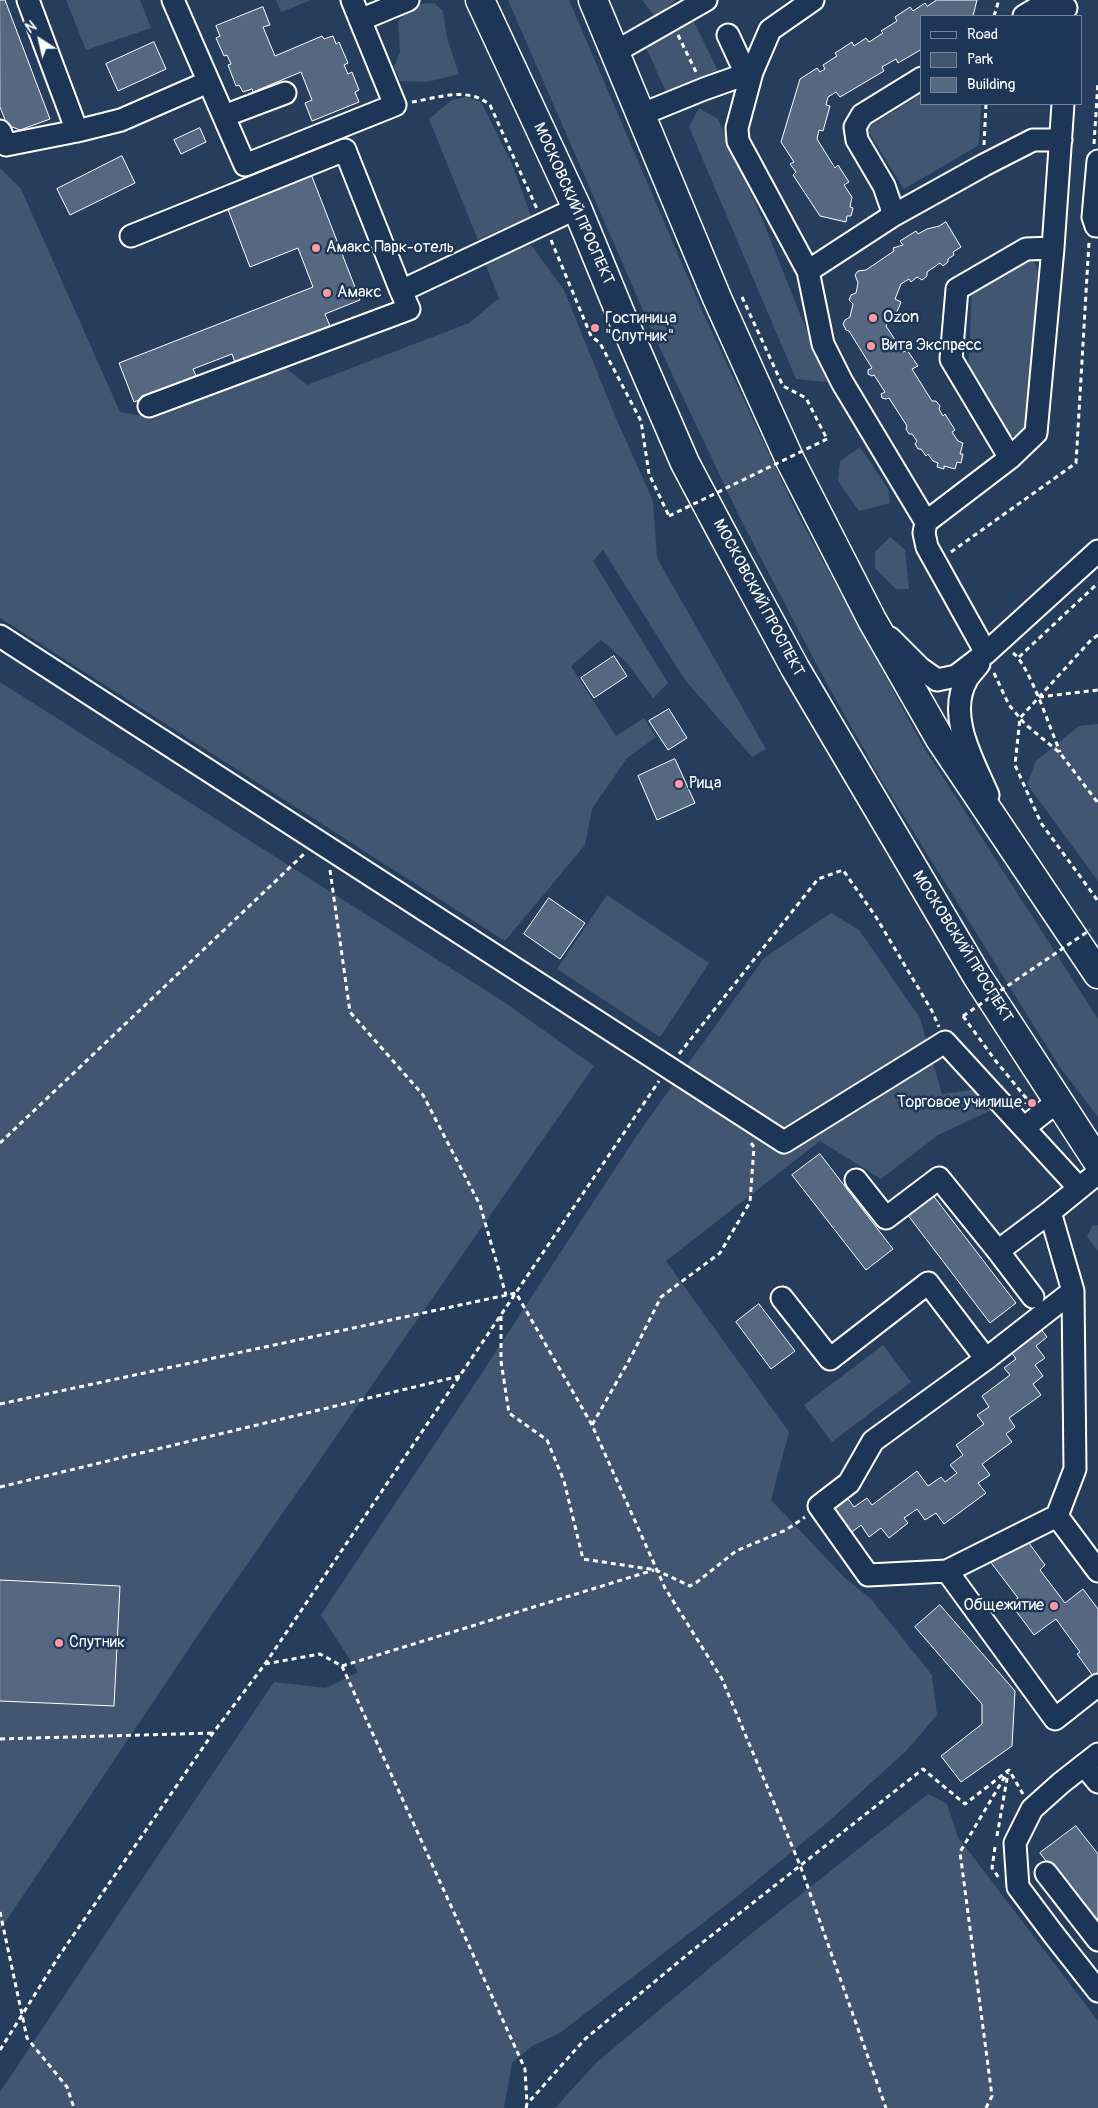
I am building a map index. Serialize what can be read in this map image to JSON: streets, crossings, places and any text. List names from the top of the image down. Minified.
{"streets":{"main road":["МОСКОВСКИЙ ПРОСПЕКТ"]},"places":["Амакс Парк-отель","Амакс","Ozon","Гостиница \"Спутник\"","Вита Экспресс","Рица","Торговое училище","Общежитие","Спутник"],"legend":["Road","Park","Building"],"north":"top left"}
